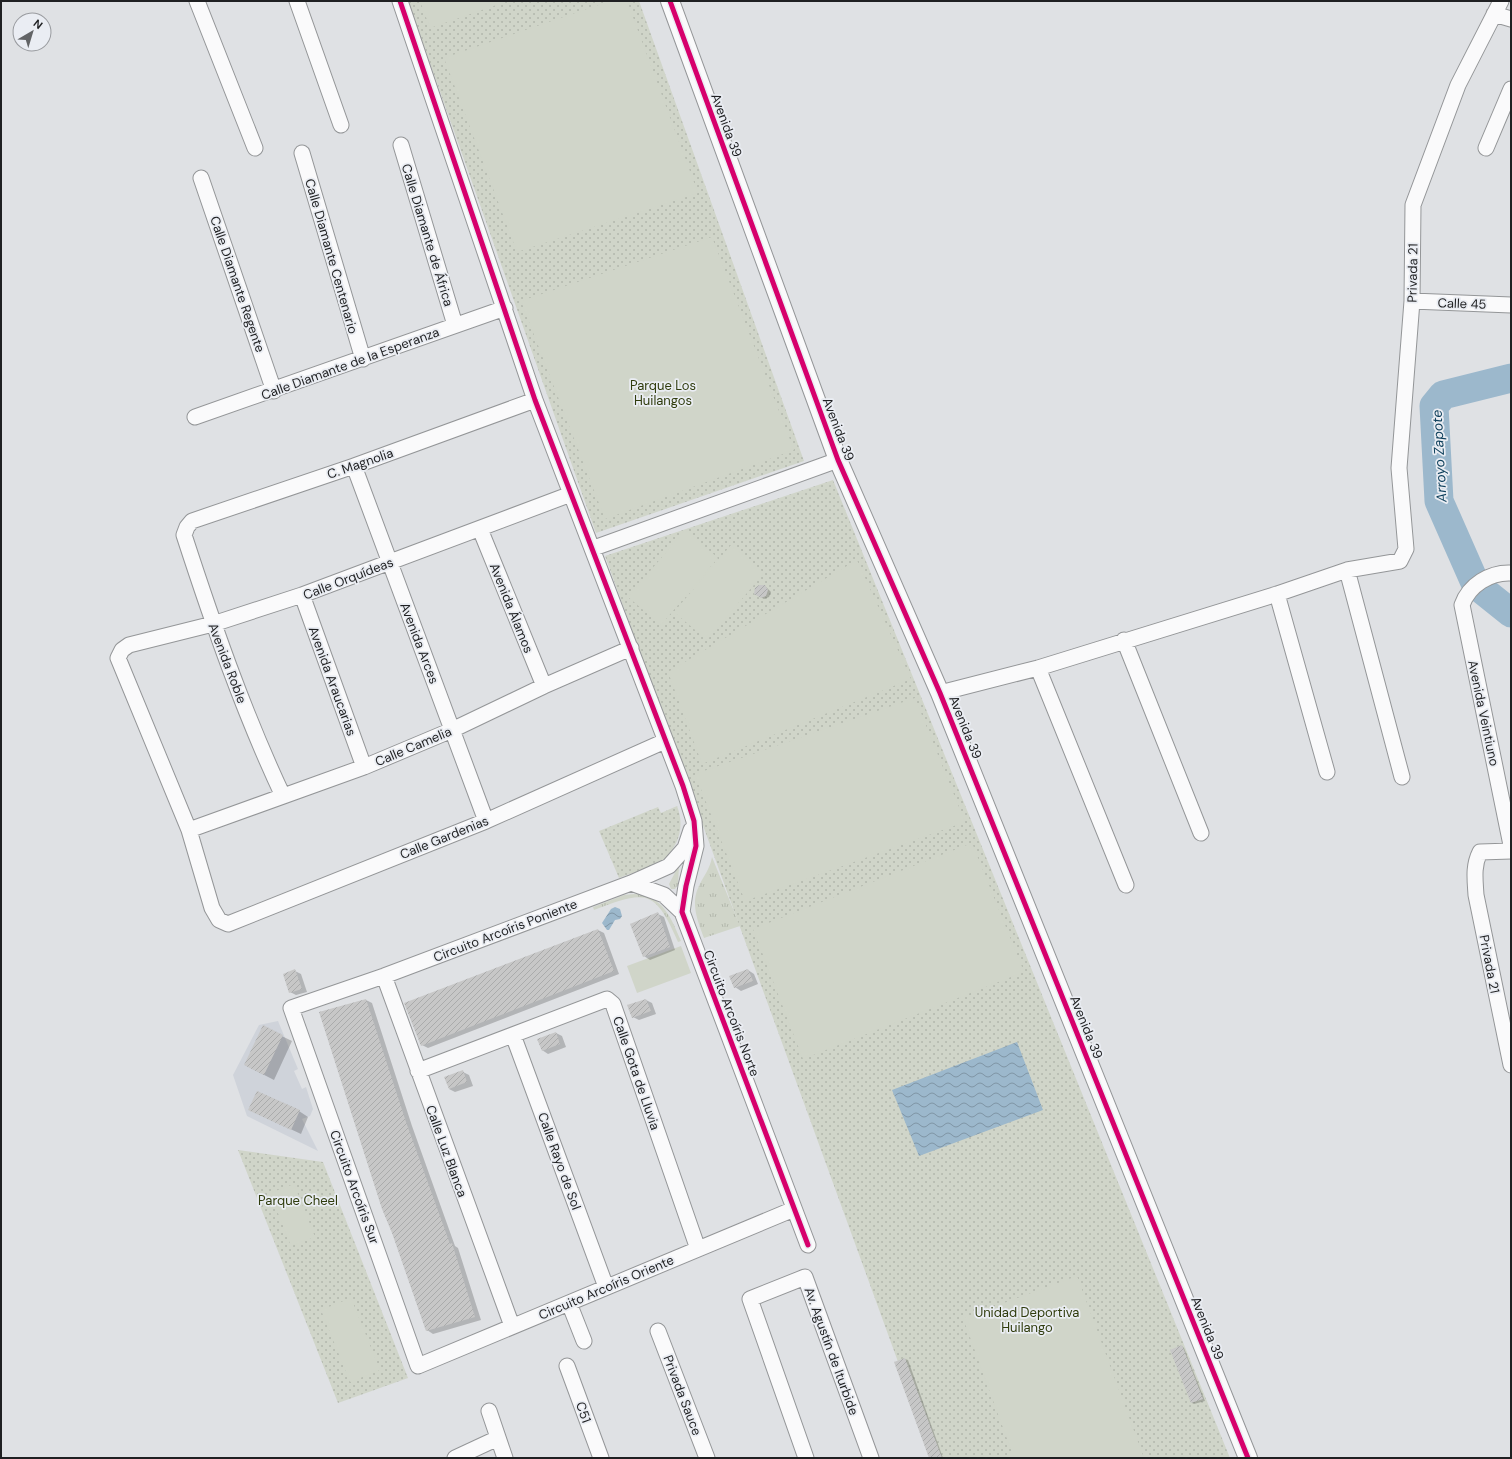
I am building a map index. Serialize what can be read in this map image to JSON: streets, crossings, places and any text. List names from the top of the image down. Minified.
{"streets":{"street":["Avenida 39","Calle Diamante de África","Calle Diamante Centenario","Privada 21","Calle Diamante Regente","Calle 45","Calle Diamante de la Esperanza","C. Magnolia","Calle Orquídeas","Avenida Álamos","Avenida Arces","Avenida Roble","Avenida Araucarias","Avenida Veintiuno","Calle Camelia","Calle Gardenias","Circuito Arcoíris Poniente","Circuito Arcoíris Norte","Calle Gota de Lluvia","Calle Luz Blanca","Calle Rayo de Sol","Circuito Arcoíris Sur","Circuito Arcoíris Oriente","Av. Agustín de Iturbide","Privada Sauce","C51"]},"crossings":[["Calle Diamante de África","Calle Diamante de la Esperanza"],["Calle Diamante Centenario","Calle Diamante de la Esperanza"],["Privada 21","Calle 45"],["Calle Diamante Regente","Calle Diamante de la Esperanza"],["C. Magnolia","Avenida Arces"],["C. Magnolia","Avenida Roble"],["Calle Orquídeas","Avenida Álamos"],["Calle Orquídeas","Avenida Arces"],["Calle Orquídeas","Avenida Roble"],["Calle Orquídeas","Avenida Araucarias"],["Calle Orquídeas","Calle Camelia"],["Calle Orquídeas","Calle Gardenias"],["Avenida Álamos","Calle Camelia"],["Avenida Arces","Calle Camelia"],["Avenida Arces","Calle Gardenias"],["Avenida Roble","Calle Camelia"],["Avenida Araucarias","Calle Camelia"],["Calle Camelia","Calle Gardenias"],["Circuito Arcoíris Poniente","Circuito Arcoíris Norte"],["Circuito Arcoíris Poniente","Calle Luz Blanca"],["Circuito Arcoíris Poniente","Circuito Arcoíris Sur"],["Circuito Arcoíris Norte","Circuito Arcoíris Oriente"],["Calle Gota de Lluvia","Calle Luz Blanca"],["Calle Gota de Lluvia","Calle Rayo de Sol"],["Calle Gota de Lluvia","Circuito Arcoíris Oriente"],["Calle Luz Blanca","Circuito Arcoíris Oriente"],["Calle Rayo de Sol","Circuito Arcoíris Oriente"],["Circuito Arcoíris Sur","Circuito Arcoíris Oriente"]],"water":["Arroyo Zapote"],"parks":["Parque Los Huilangos","Parque Cheel","Unidad Deportiva Huilango"],"north":"top right"}
